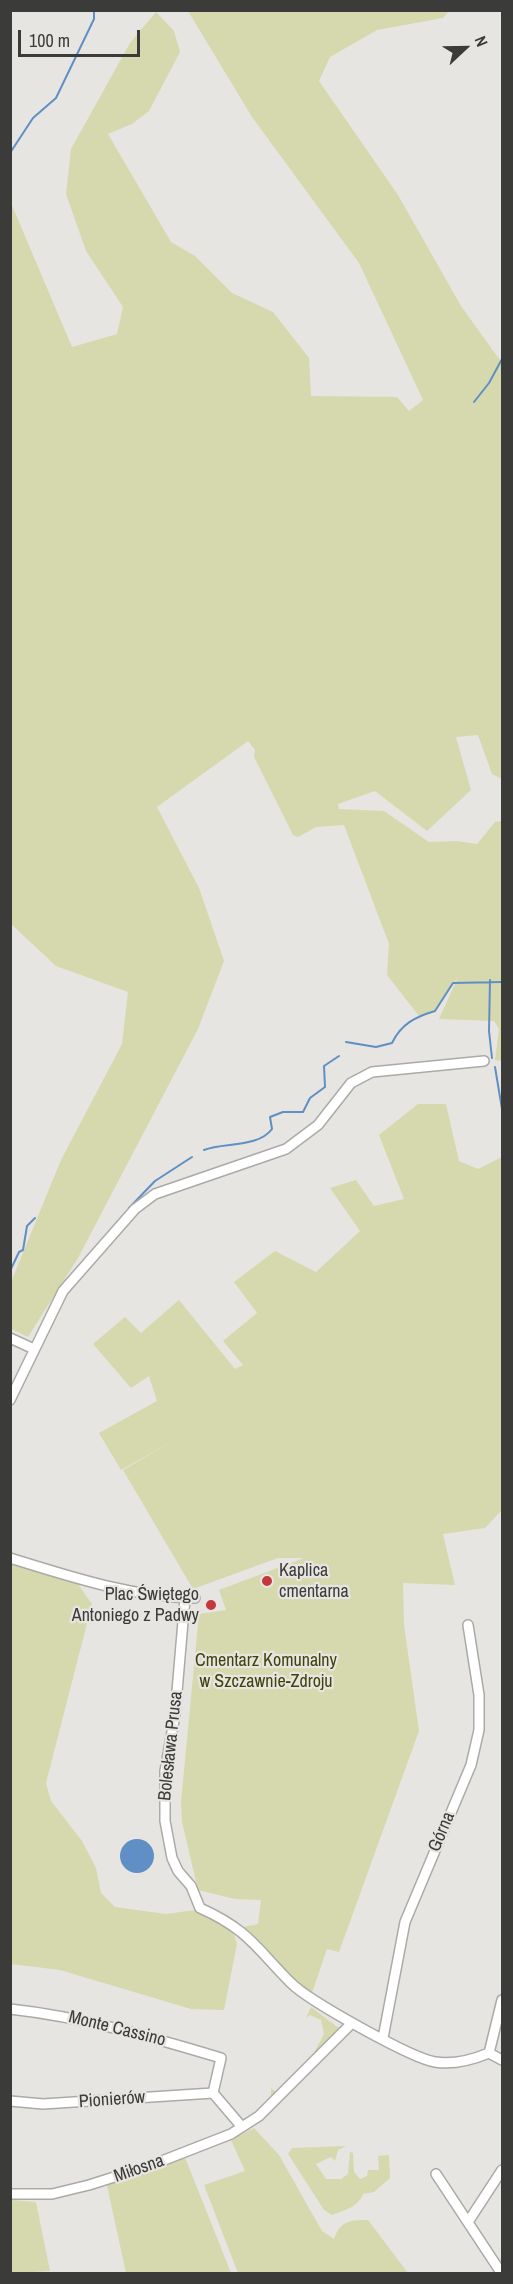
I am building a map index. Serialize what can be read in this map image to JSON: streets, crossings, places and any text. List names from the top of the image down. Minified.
{"streets":{"street":["Bolesława Prusa","Górna","Monte Cassino","Pionierów","Miłosna"]},"crossings":[["Bolesława Prusa","Górna"],["Bolesława Prusa","Miłosna"],["Monte Cassino","Pionierów"]],"parks":["Cmentarz Komunalny w Szczawnie-Zdroju"],"places":["Kaplica cmentarna","Plac Świętego Antoniego z Padwy"],"scale_bar":"100 m","north":"right"}
